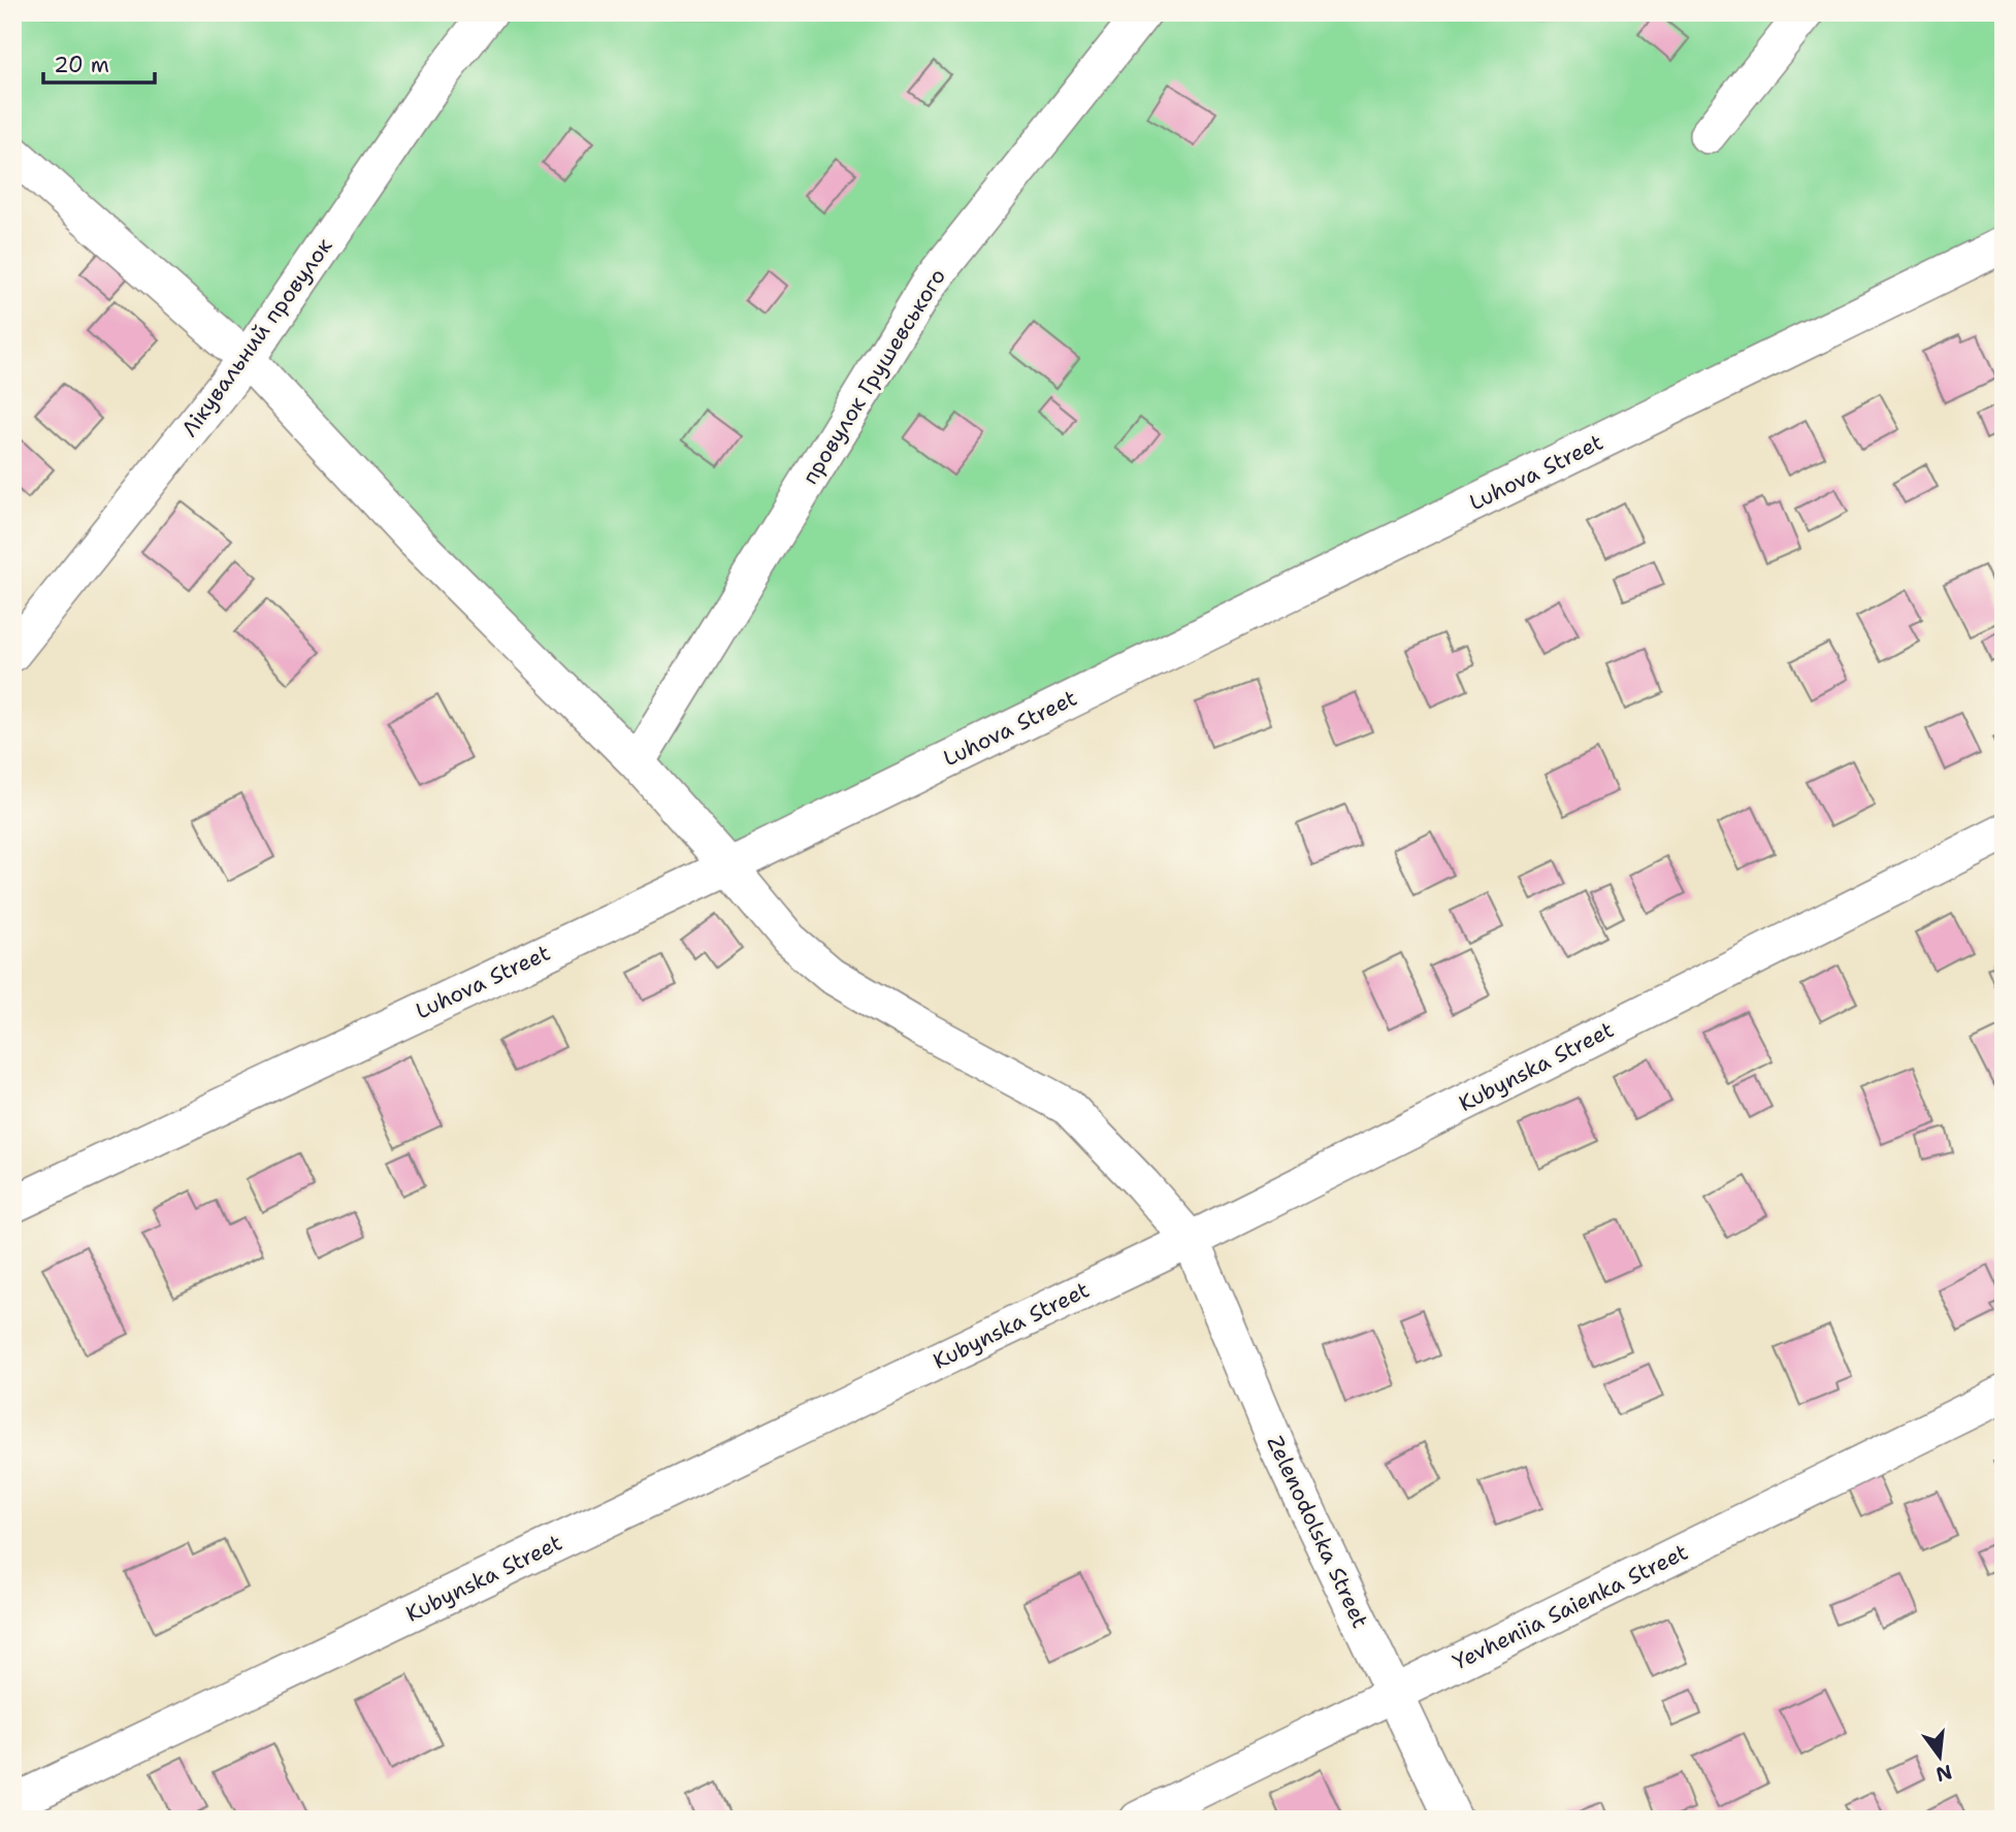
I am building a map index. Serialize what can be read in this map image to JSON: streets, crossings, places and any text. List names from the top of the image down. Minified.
{"streets":{"street":["Лікувальний провулок","провулок Грушевського","Luhova Street","Kubynska Street","Zelenodolska Street","Yevheniia Saienka Street"]},"crossings":[["Лікувальний провулок","Zelenodolska Street"],["провулок Грушевського","Zelenodolska Street"],["Luhova Street","Zelenodolska Street"],["Kubynska Street","Zelenodolska Street"],["Zelenodolska Street","Yevheniia Saienka Street"]],"scale_bar":"20 m","north":"bottom"}
